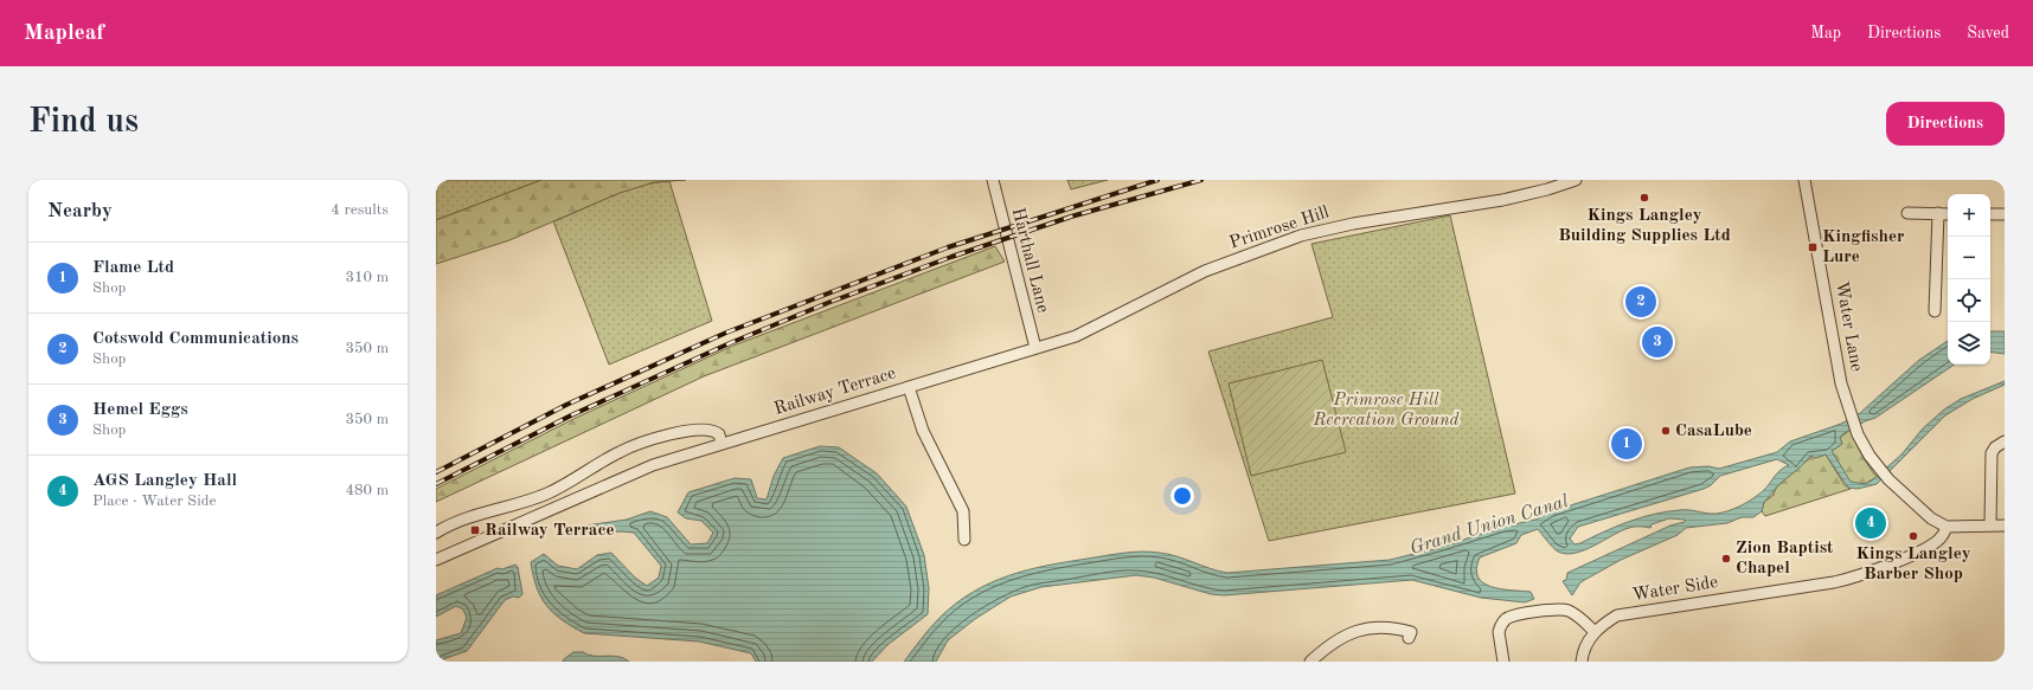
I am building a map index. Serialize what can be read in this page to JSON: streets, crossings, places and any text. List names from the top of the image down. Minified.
{"streets":{"street":["Primrose Hill","Harthall Lane","Water Lane","Railway Terrace","Water Side"]},"crossings":[["Primrose Hill","Harthall Lane"],["Primrose Hill","Railway Terrace"],["Harthall Lane","Railway Terrace"],["Water Lane","Water Side"]],"water":["Grand Union Canal"],"parks":["Primrose Hill Recreation Ground"],"places":{"other":["Kings Langley Building Supplies Ltd","CasaLube","Kings Langley Barber Shop","Zion Baptist Chapel"],"transit":["Kingfisher Lure","Railway Terrace"]},"page":{"header":"Mapleaf","nav":["Map","Directions","Saved"],"buttons":"Directions","title":"Find us","heading":["Nearby","4 results"],"map_buttons":["+","−"],"list":[{"mark":"1","name":"Flame Ltd","note":"Shop","value":"310 m"},{"mark":"2","name":"Cotswold Communications","note":"Shop","value":"350 m"},{"mark":"3","name":"Hemel Eggs","note":"Shop","value":"350 m"},{"mark":"4","name":"AGS Langley Hall","note":"Place · Water Side","value":"480 m"}],"pins":["2","3","1","4"]}}
